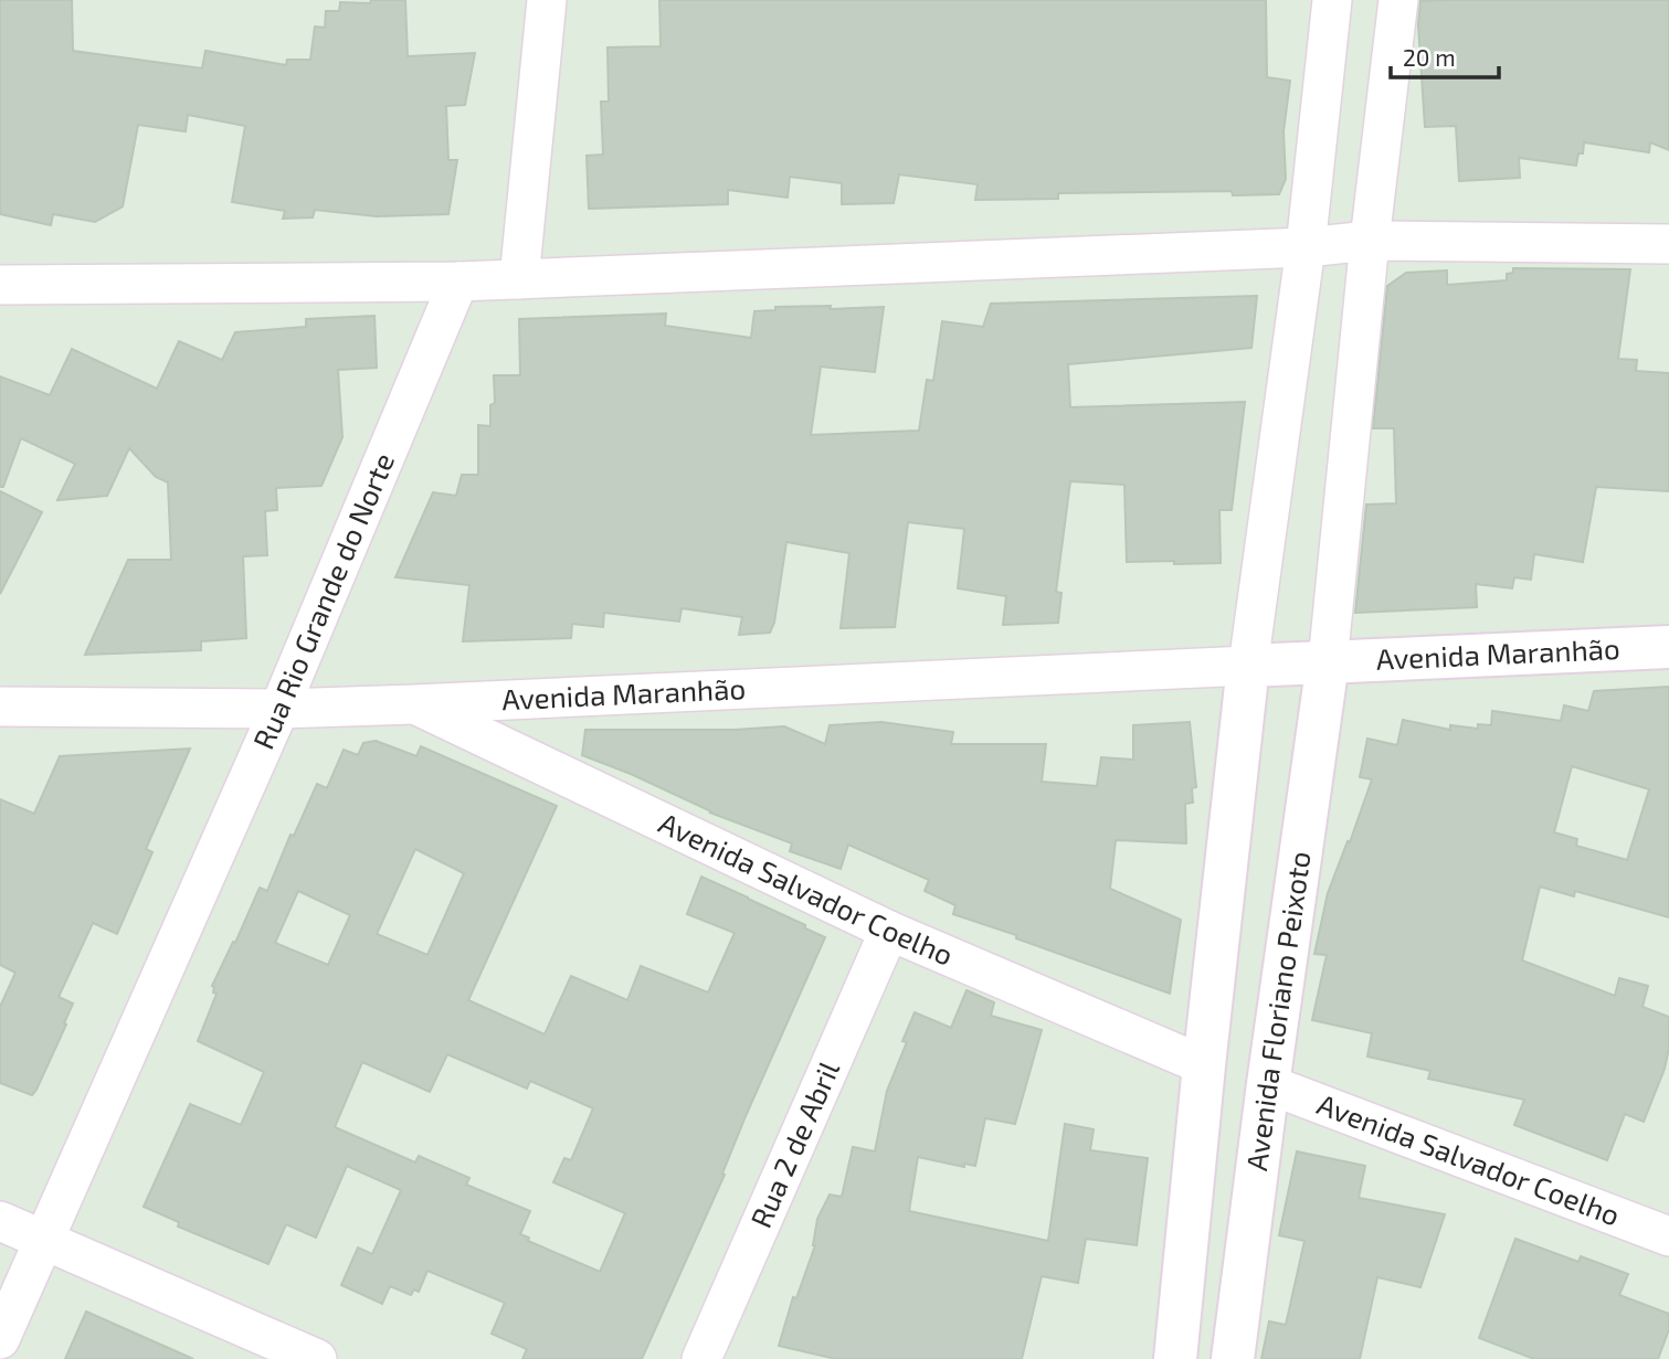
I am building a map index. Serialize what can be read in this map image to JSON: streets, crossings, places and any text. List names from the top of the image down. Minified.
{"streets":{"street":["Rua Rio Grande do Norte","Avenida Maranhão","Avenida Salvador Coelho","Avenida Floriano Peixoto","Rua 2 de Abril"]},"crossings":[["Rua Rio Grande do Norte","Avenida Maranhão"],["Avenida Maranhão","Avenida Salvador Coelho"],["Avenida Maranhão","Avenida Floriano Peixoto"],["Avenida Salvador Coelho","Avenida Floriano Peixoto"],["Avenida Salvador Coelho","Rua 2 de Abril"]],"scale_bar":"20 m"}
